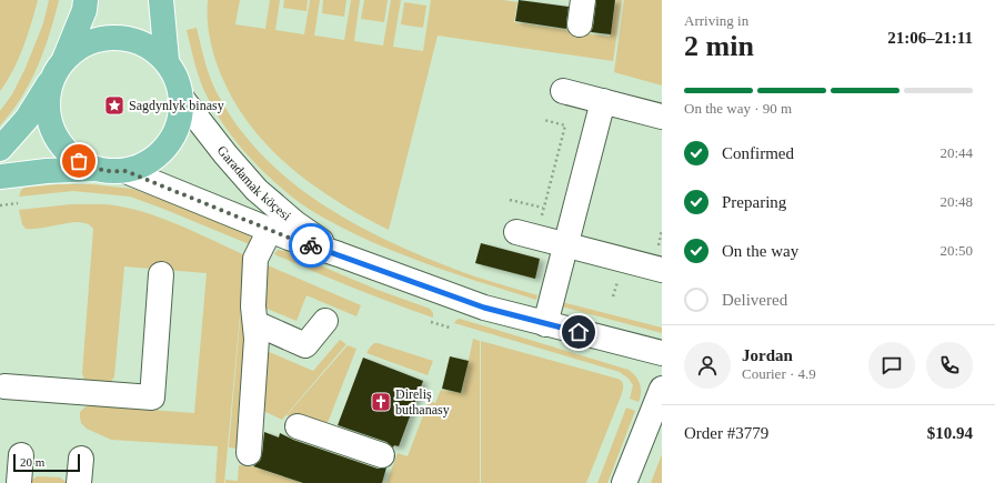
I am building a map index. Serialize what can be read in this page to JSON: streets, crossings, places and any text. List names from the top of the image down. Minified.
{"streets":{"street":["Garadamak köçesi"]},"places":{"place":["Sagdynlyk binasy"],"church":["Direliş buthanasy"]},"scale_bar":"20 m","page":{"heading":["2 min","Arriving in","21:06–21:11"],"panel":["Jordan","Courier · 4.9","Order #3779","$10.94"],"bar":"On the way · 90 m","list":[["Confirmed","20:44"],["Preparing","20:48"],["On the way","20:50"],"Delivered"],"scale":"20 m"}}
